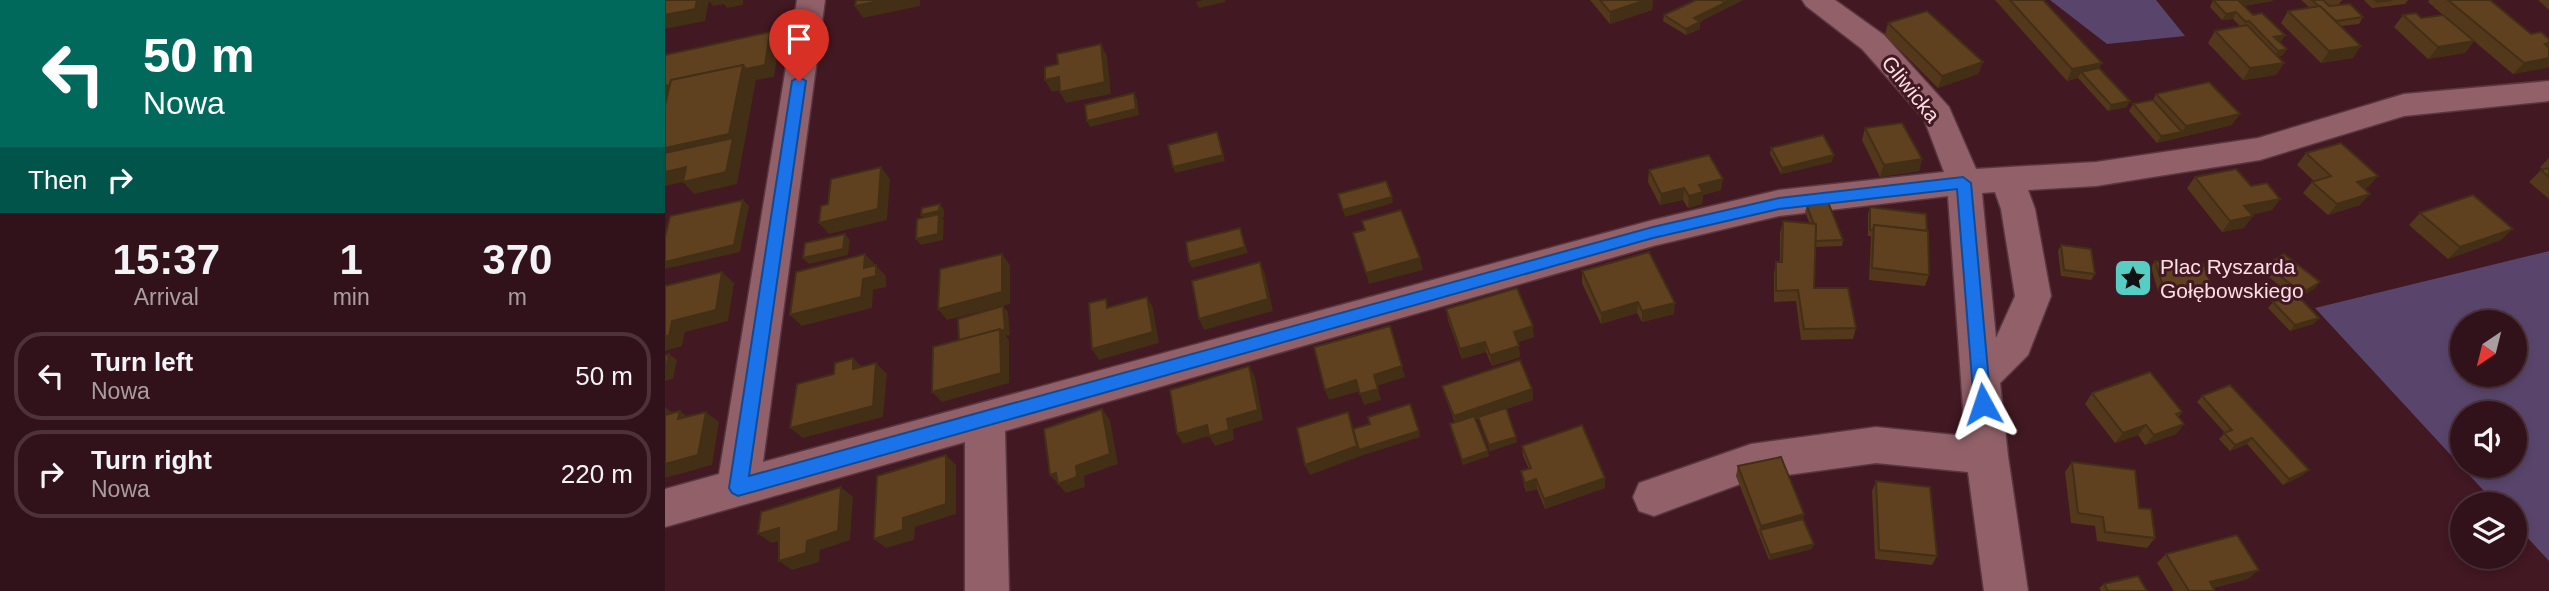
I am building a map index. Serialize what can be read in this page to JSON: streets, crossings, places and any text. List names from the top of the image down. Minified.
{"streets":{"street":["Gliwicka"]},"places":{"place":["Plac Ryszarda Gołębowskiego"]},"north":"bottom left","page":{"turn":["50 m","Nowa"],"then":"Then","eta":["15:37","Arrival","1","min","370","m"],"list":[{"name":"Turn left","note":"Nowa","value":"50 m"},{"name":"Turn right","note":"Nowa","value":"220 m"}]}}
